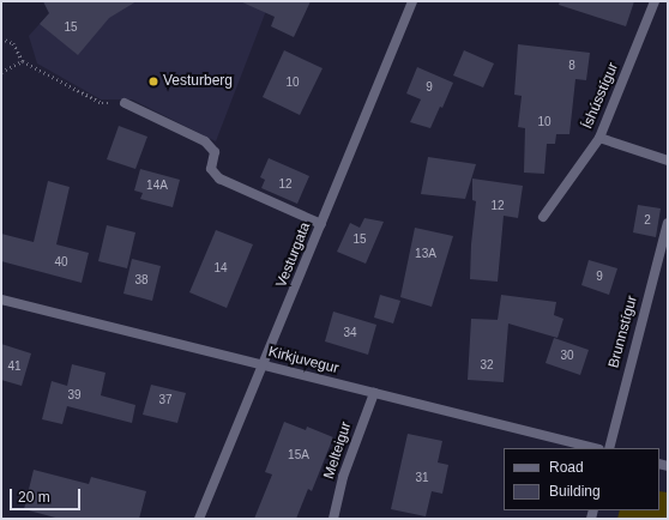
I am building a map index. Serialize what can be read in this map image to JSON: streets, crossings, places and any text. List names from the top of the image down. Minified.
{"streets":{"street":["Íshússtígur","Vesturgata","Brunnstígur","Kirkjuvegur","Melteigur"]},"crossings":[["Vesturgata","Kirkjuvegur"],["Kirkjuvegur","Melteigur"]],"places":["Vesturberg"],"house_numbers":["15","8","10","9","10","12","14A","12","2","15","13A","40","14","9","38","34","30","32","41","39","37","15A","31"],"legend":["Road","Building"],"scale_bar":"20 m"}
